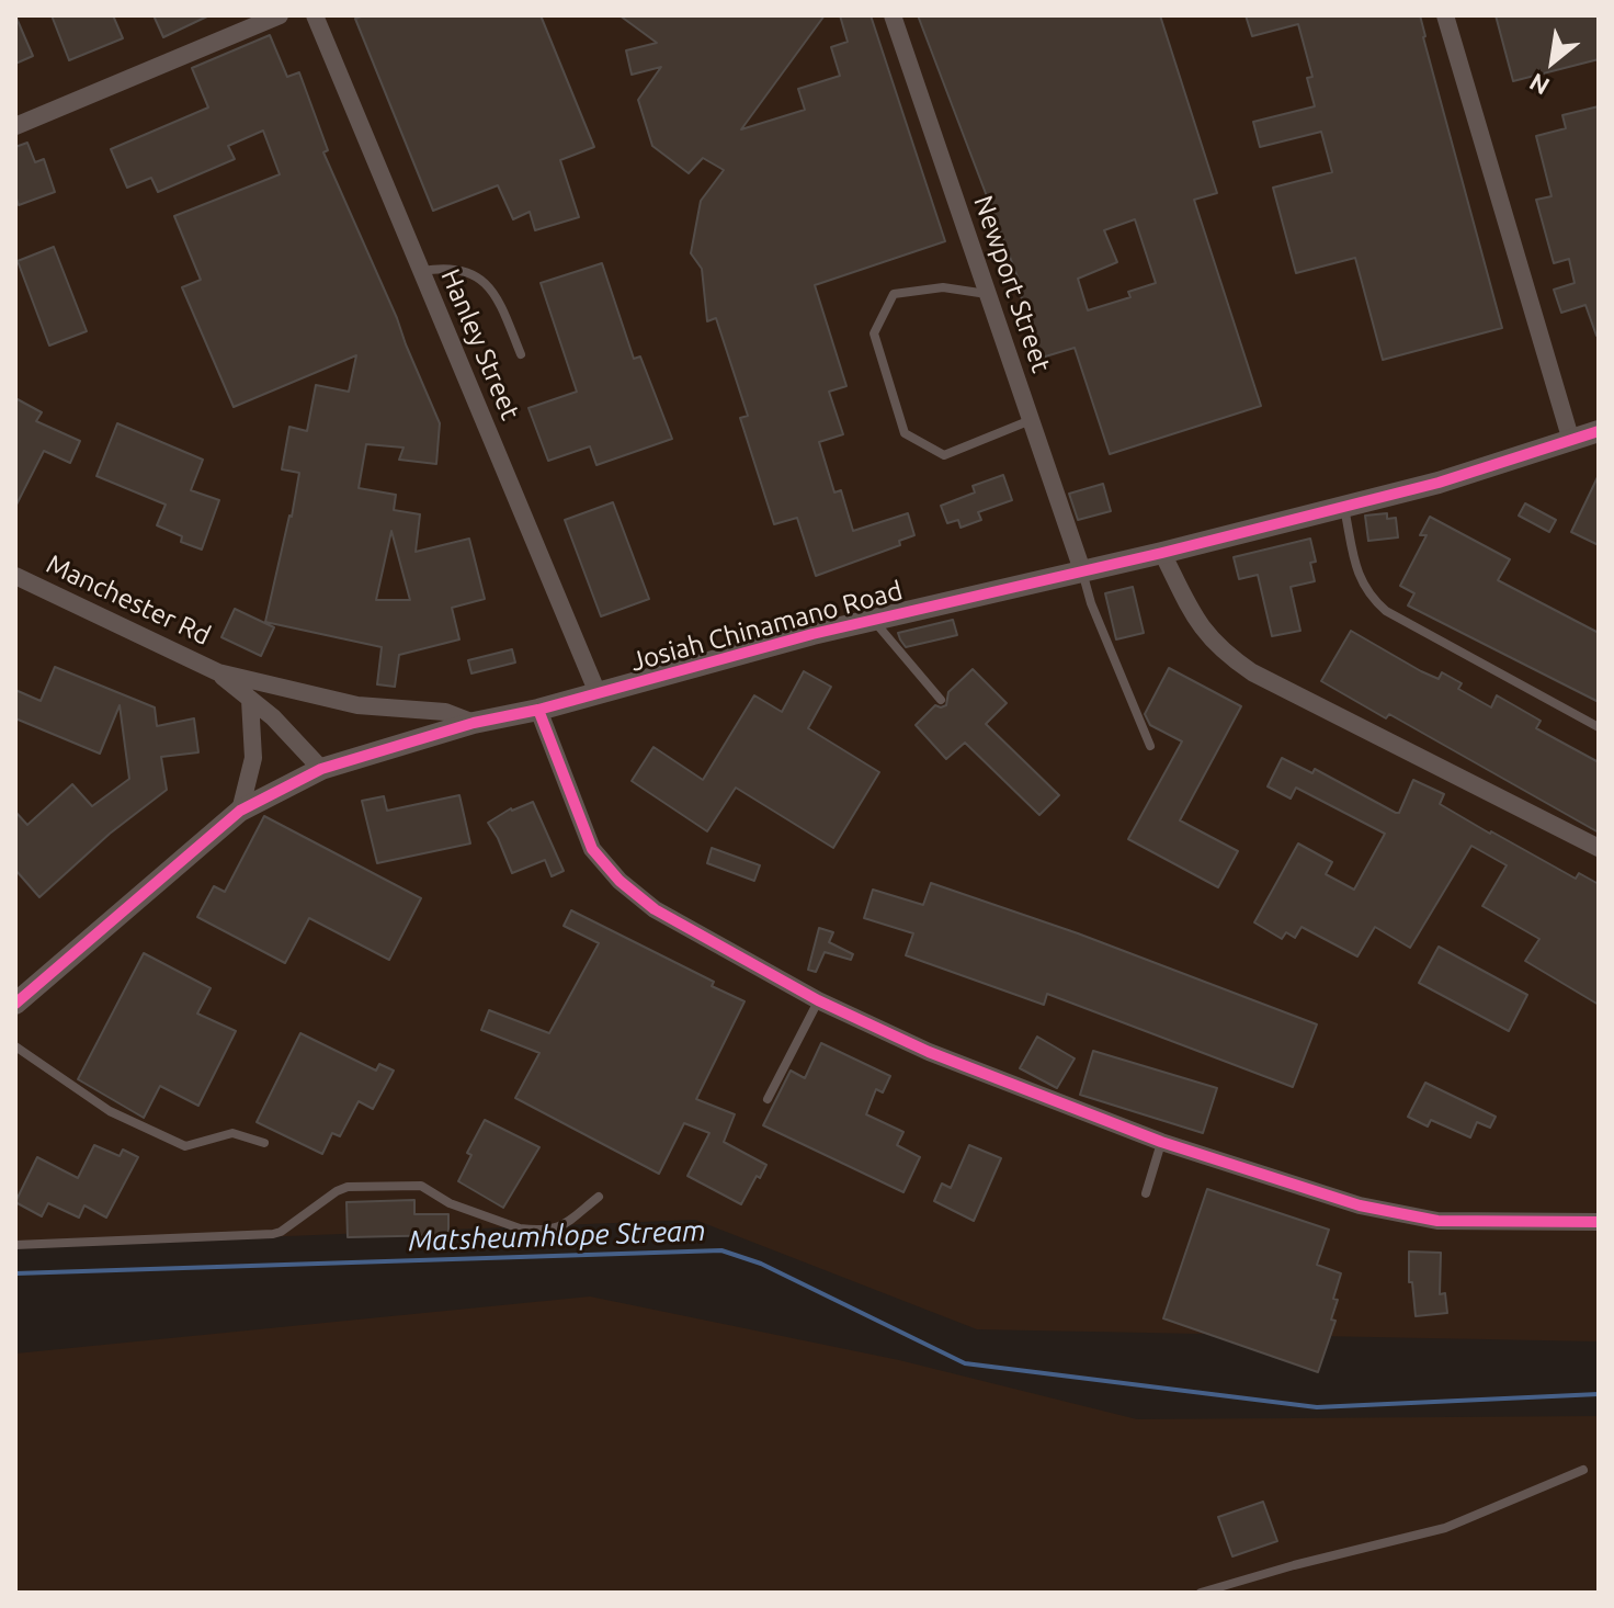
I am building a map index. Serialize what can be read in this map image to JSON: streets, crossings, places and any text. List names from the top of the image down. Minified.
{"streets":{"street":["Newport Street","Hanley Street","Manchester Rd","Josiah Chinamano Road"]},"crossings":[["Newport Street","Josiah Chinamano Road"],["Hanley Street","Josiah Chinamano Road"]],"water":["Matsheumhlope Stream"],"north":"bottom left"}
